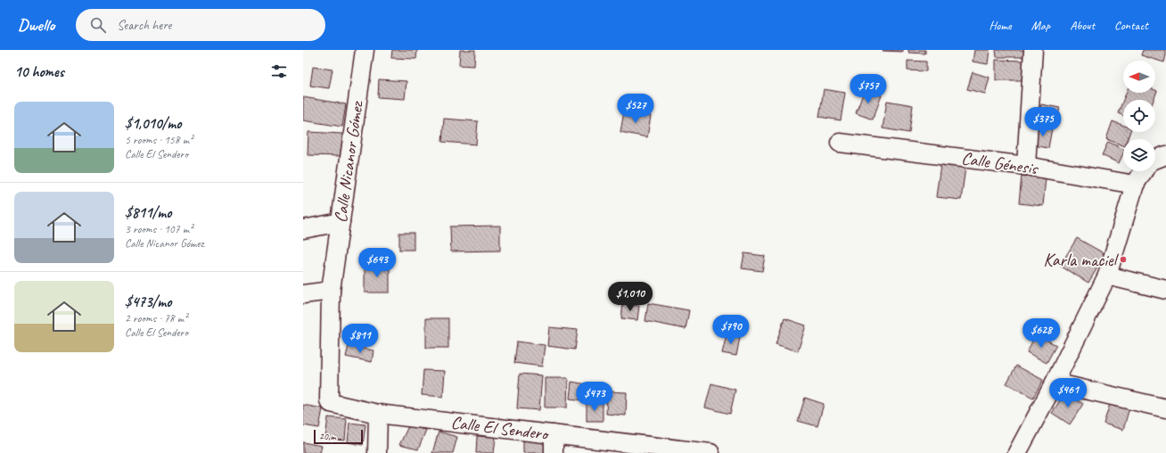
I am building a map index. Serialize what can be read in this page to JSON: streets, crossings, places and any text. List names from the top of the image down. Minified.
{"streets":{"street":["Calle Nicanor Gómez","Calle Génesis","Calle El Sendero"]},"crossings":[["Calle Nicanor Gómez","Calle El Sendero"]],"places":["Karla maciel"],"scale_bar":"20 m","north":"left","page":{"header":"Dwello","search":"Search here","nav":["Home","Map","About","Contact"],"heading":"10 homes","price":["$757","$527","$375","$643","$1,010","$790","$628","$811","$461","$473"],"list":[{"name":"$1,010/mo","note":"5 rooms · 158 m² · Calle El Sendero"},{"name":"$811/mo","note":"3 rooms · 107 m² · Calle Nicanor Gómez"},{"name":"$473/mo","note":"2 rooms · 78 m² · Calle El Sendero"}],"scale":"20 m"}}
